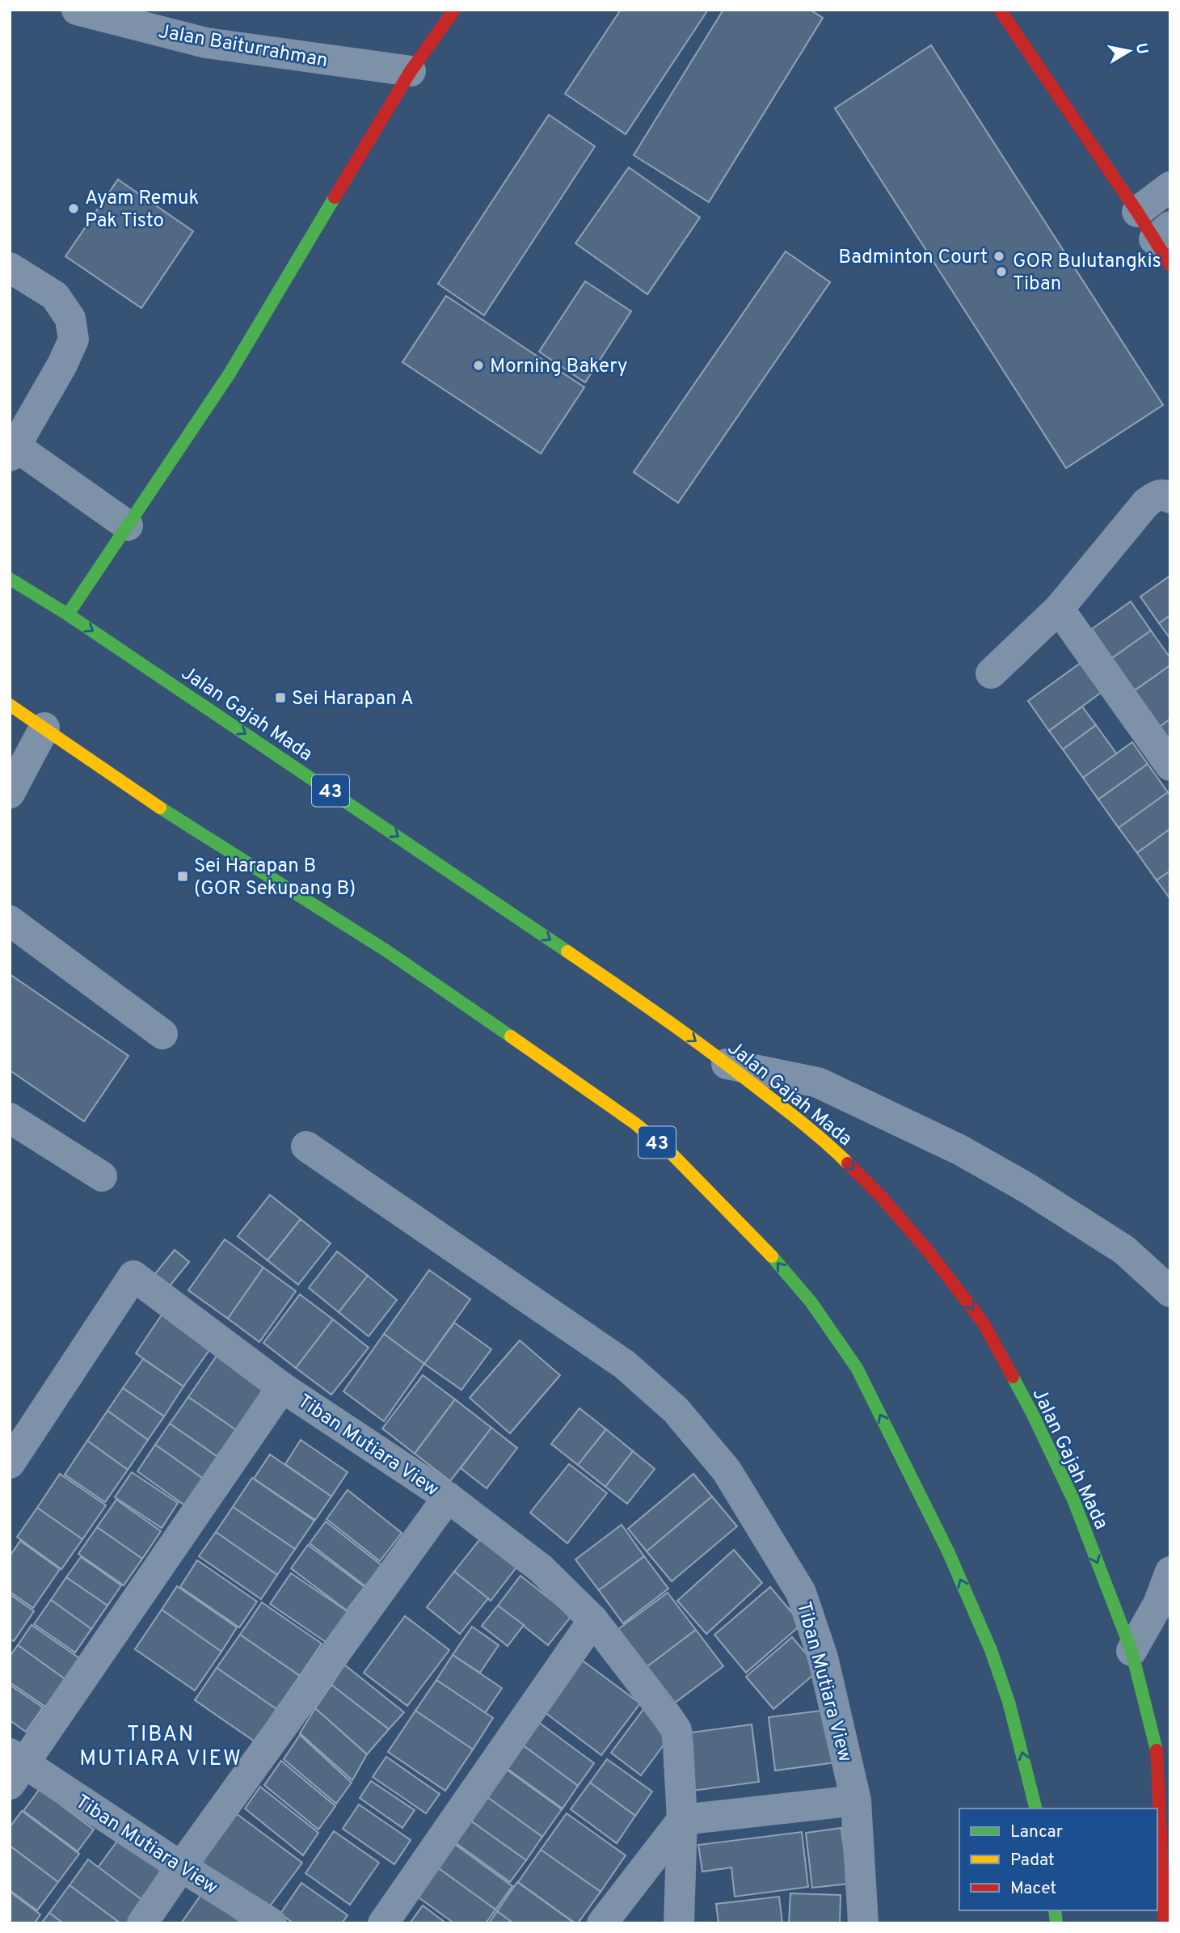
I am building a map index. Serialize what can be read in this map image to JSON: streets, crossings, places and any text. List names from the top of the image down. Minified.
{"streets":{"main road":["Jalan Gajah Mada","43"],"street":["Jalan Baiturrahman","Tiban Mutiara View"]},"districts":["TIBAN MUTIARA VIEW"],"places":{"other":["Ayam Remuk Pak Tisto","Badminton Court","GOR Bulutangkis Tiban","Morning Bakery"],"transit":["Sei Harapan A","Sei Harapan B (GOR Sekupang B)"]},"legend":["Lancar","Padat","Macet"],"north":"right"}
